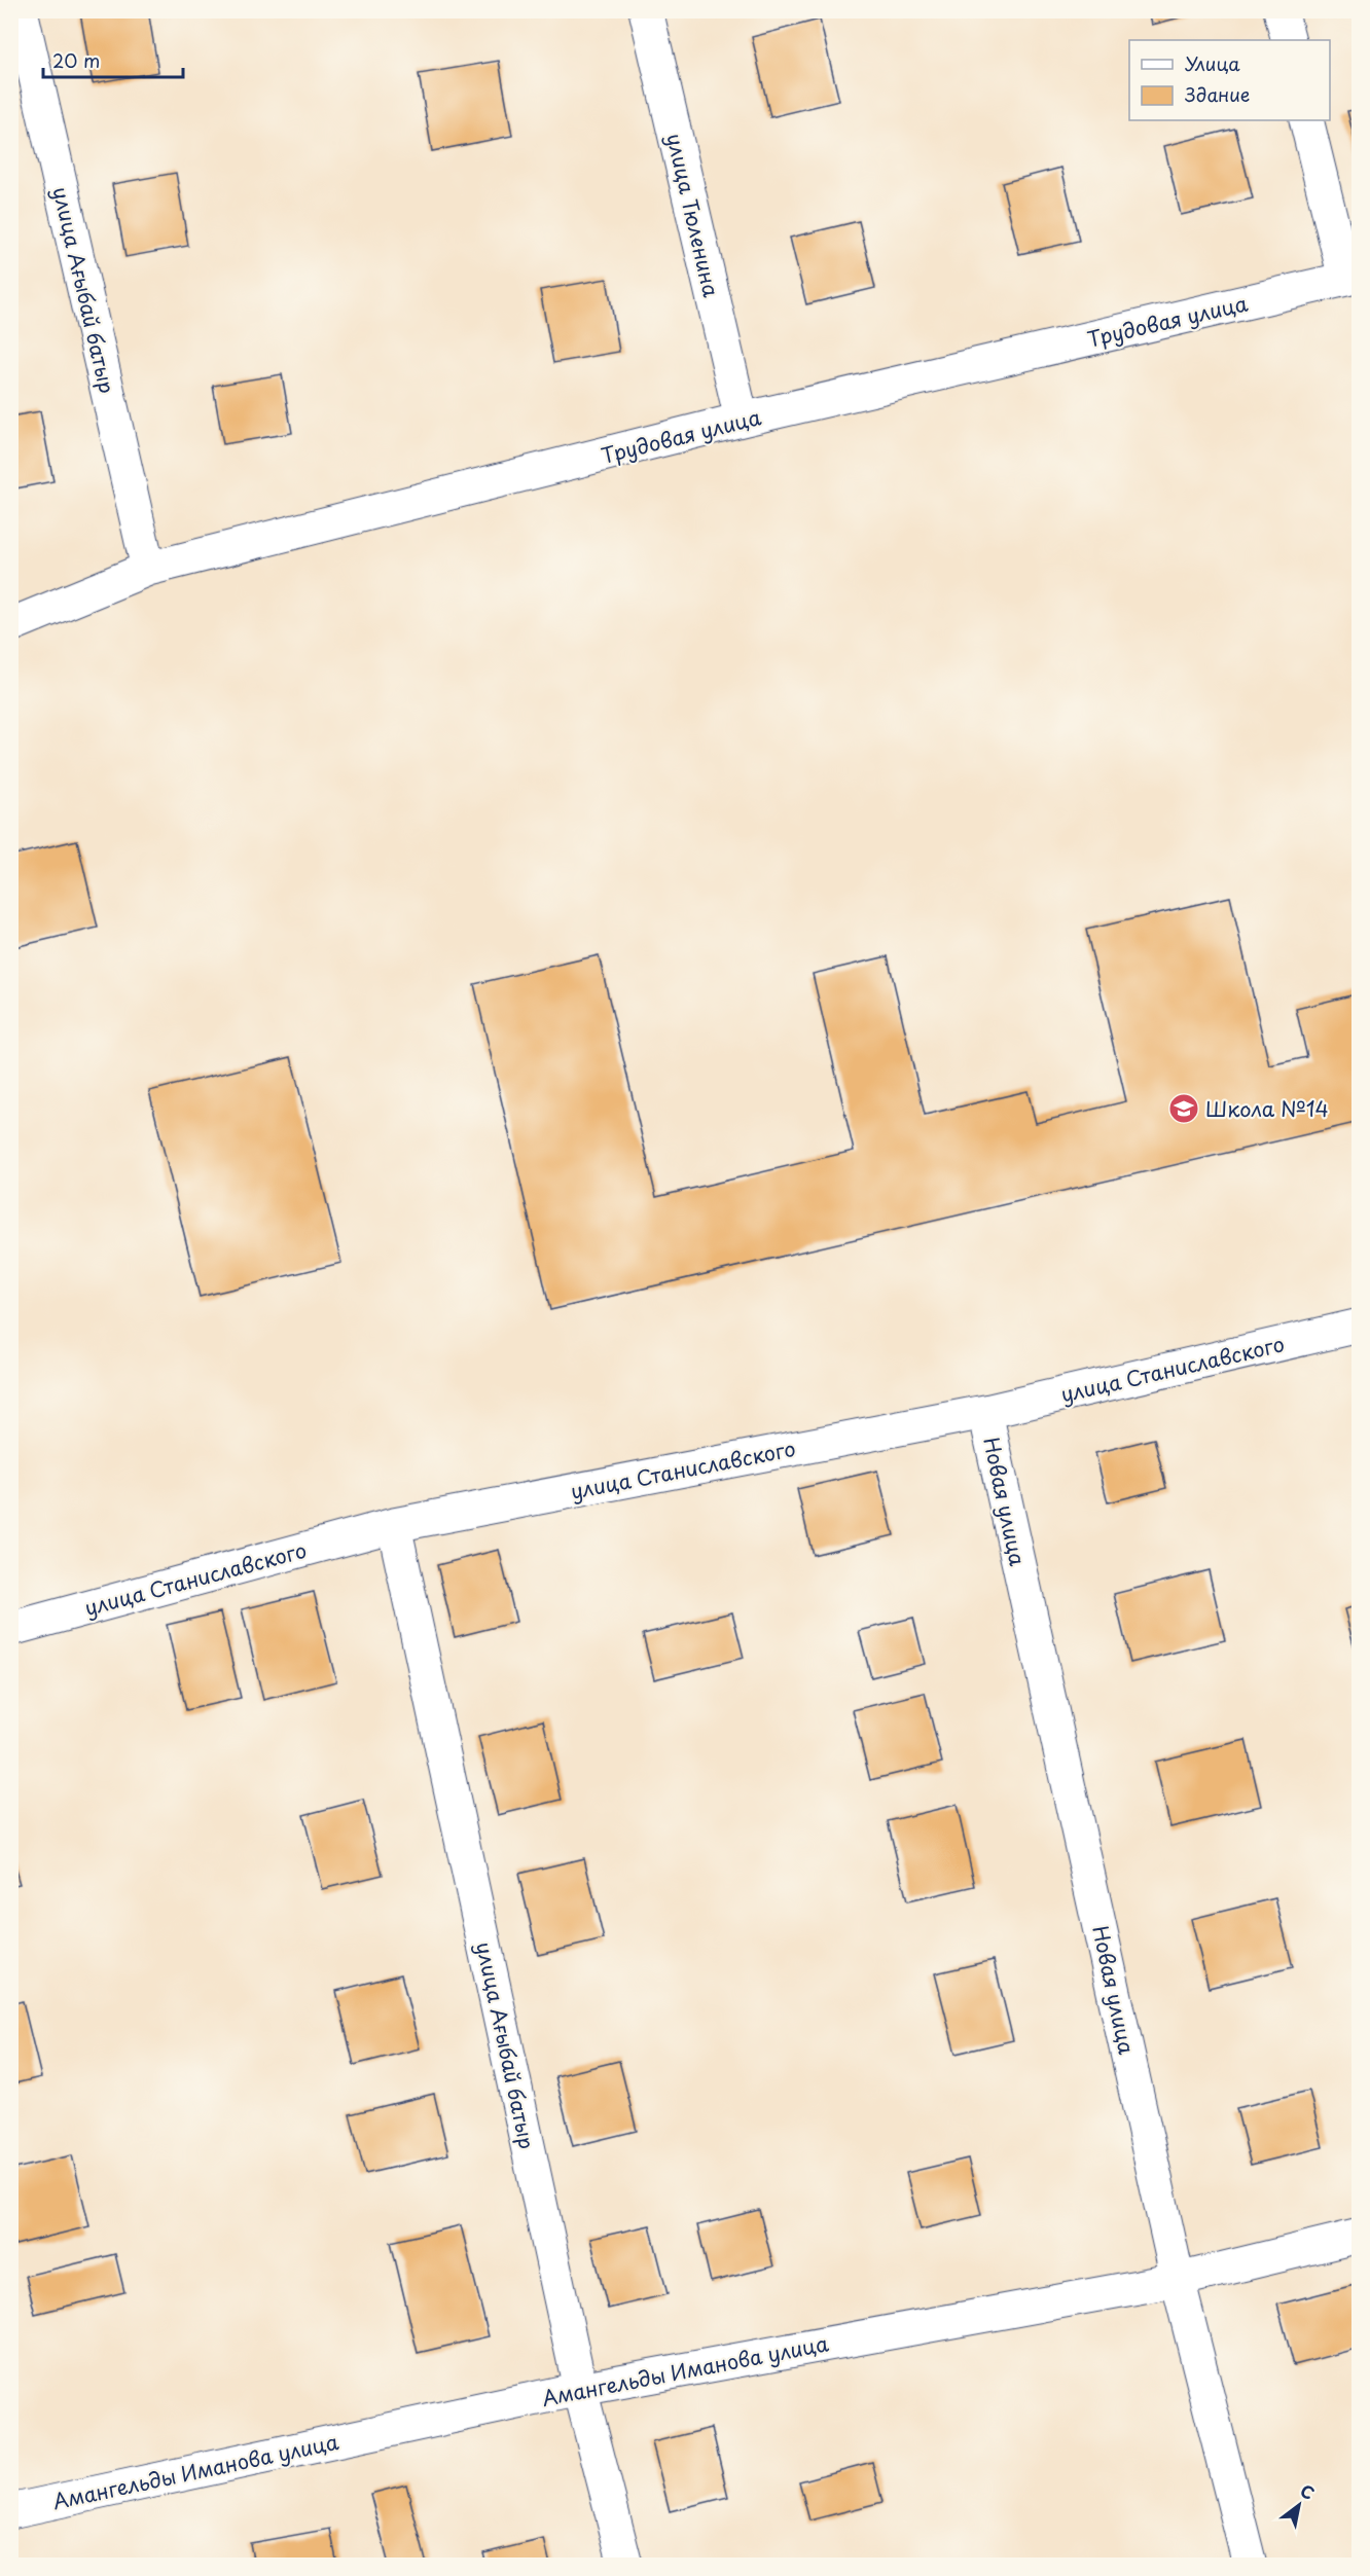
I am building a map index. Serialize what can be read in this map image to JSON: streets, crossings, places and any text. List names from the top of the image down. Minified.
{"streets":{"street":["улица Тюленина","улица Ағыбай батыр","Трудовая улица","улица Станиславского","Новая улица","Амангельды Иманова улица"]},"crossings":[["улица Тюленина","Трудовая улица"],["улица Ағыбай батыр","Трудовая улица"],["улица Ағыбай батыр","улица Станиславского"],["улица Ағыбай батыр","Амангельды Иманова улица"],["улица Станиславского","Новая улица"],["Новая улица","Амангельды Иманова улица"]],"places":{"school or university":["Школа №14"]},"legend":["Улица","Здание"],"scale_bar":"20 m","north":"top right"}
